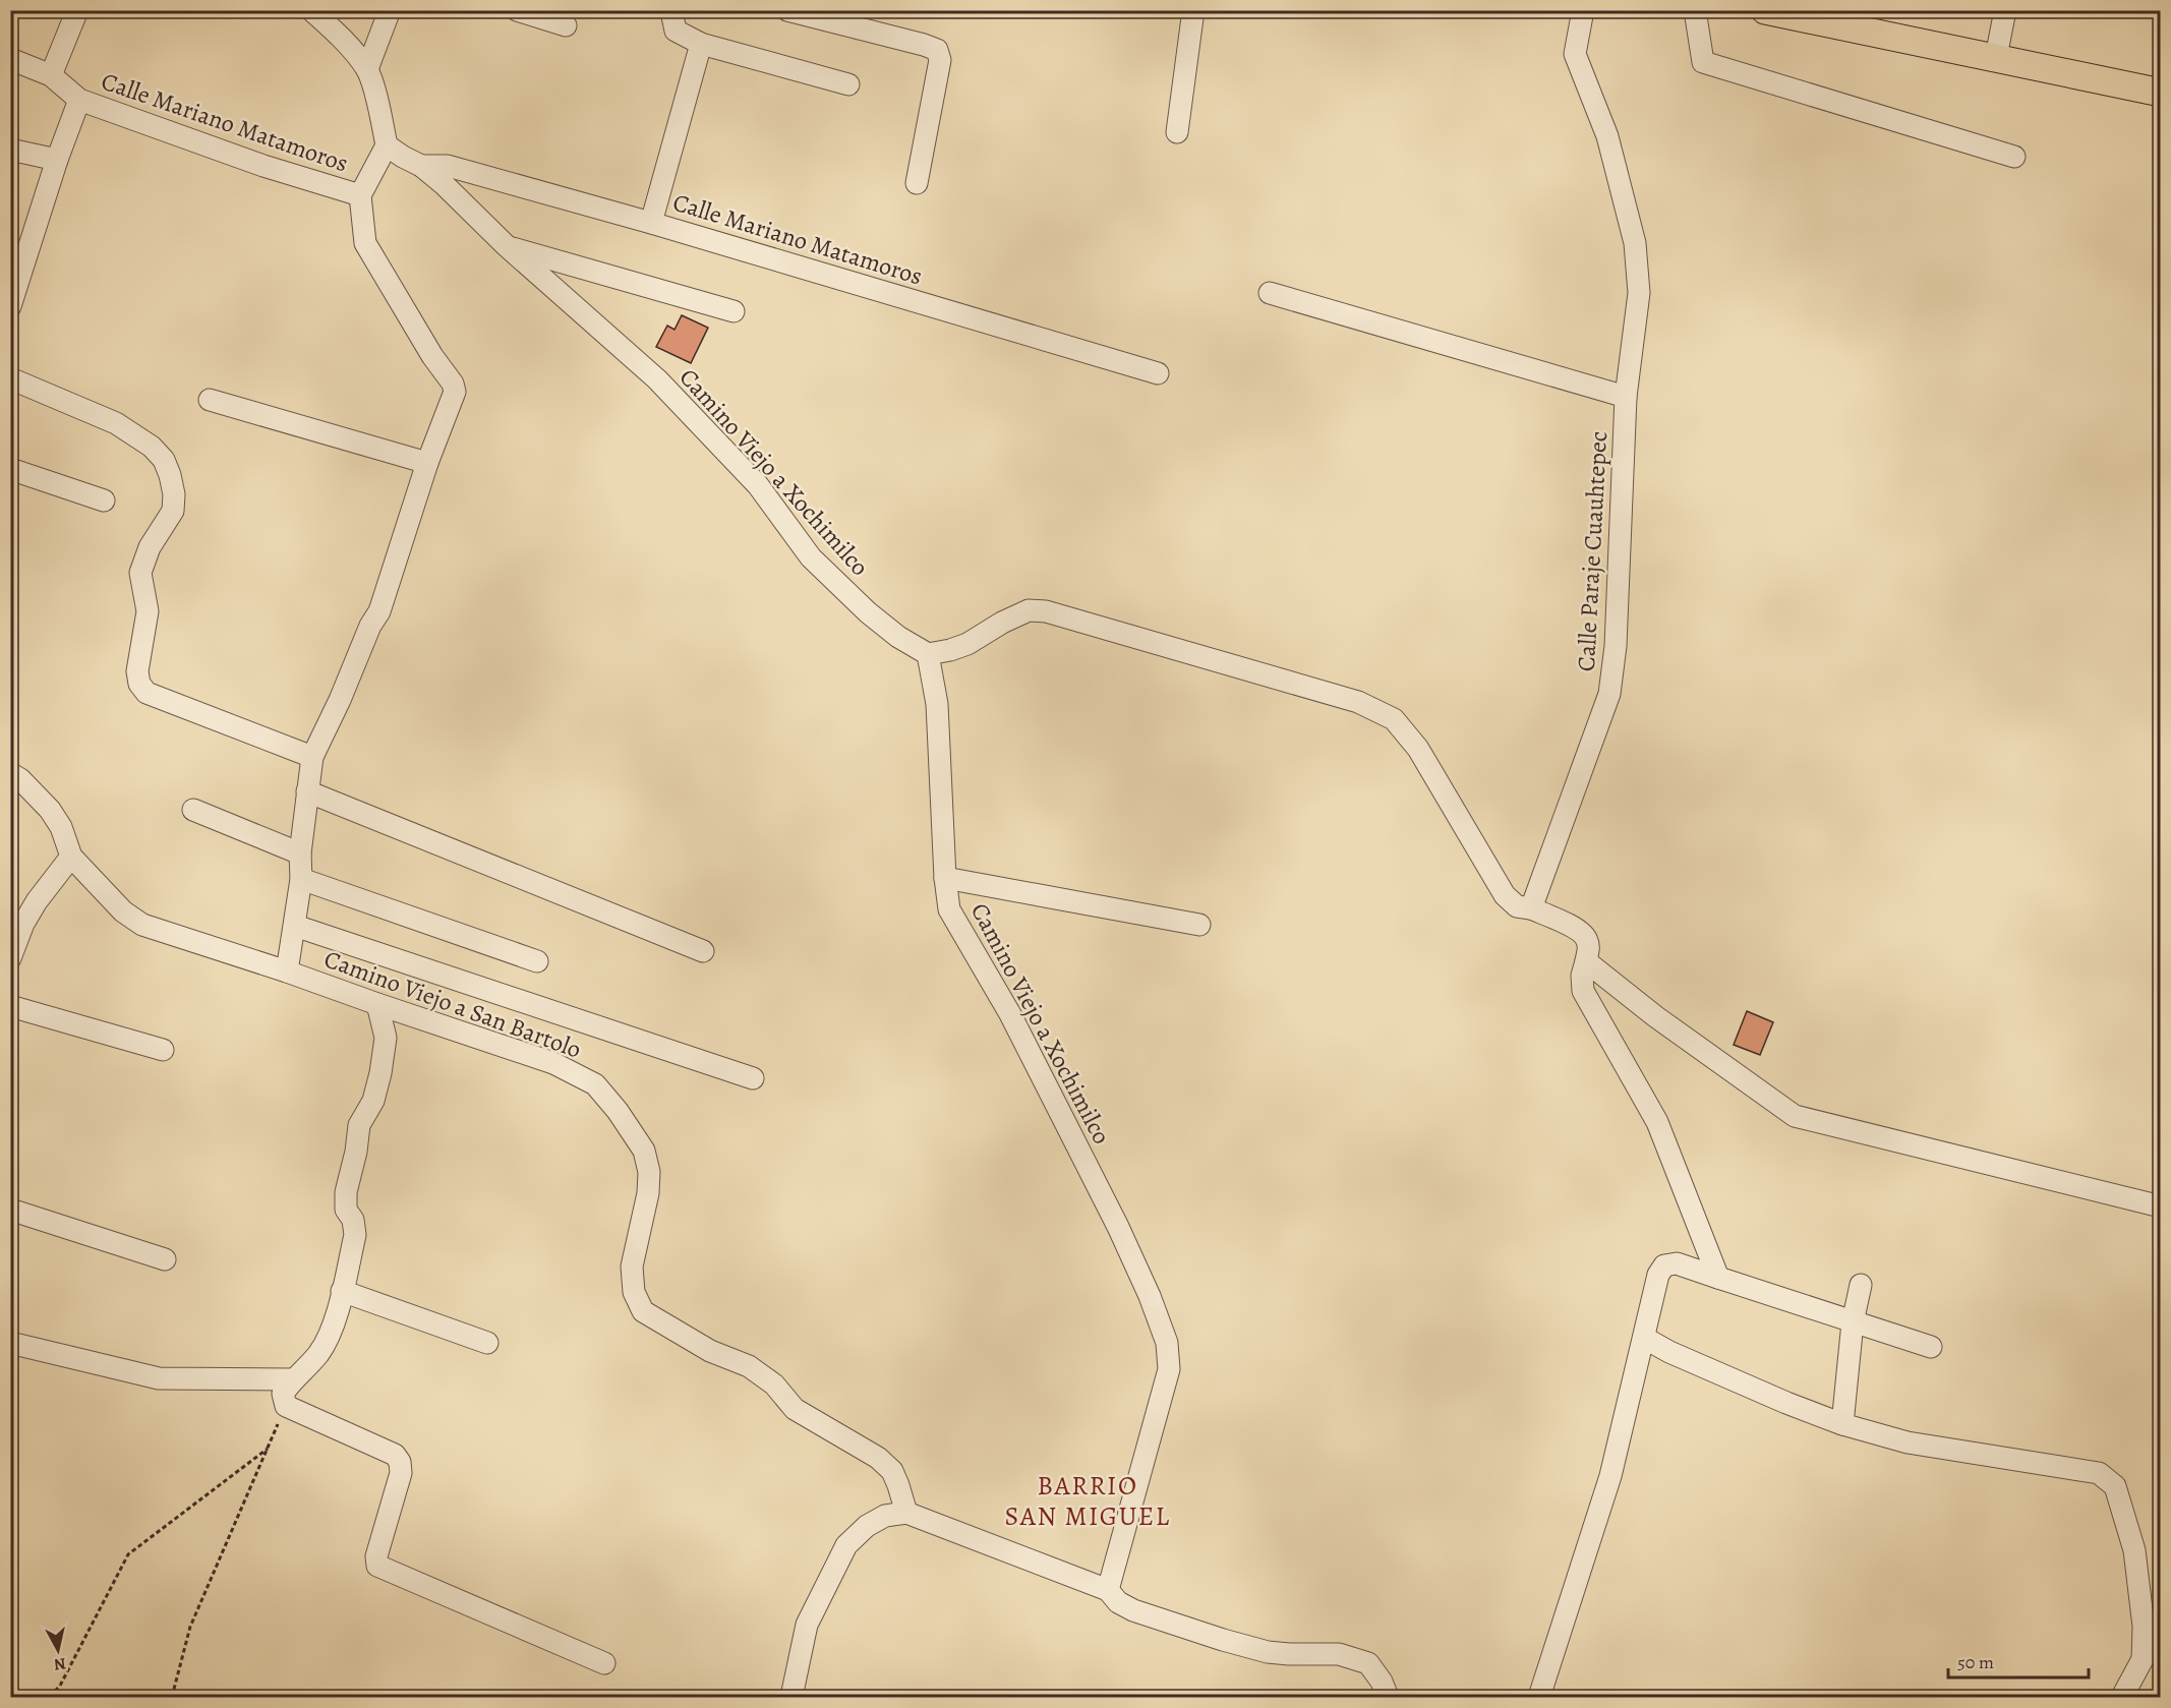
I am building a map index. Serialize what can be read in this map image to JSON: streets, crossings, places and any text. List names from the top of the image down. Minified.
{"streets":{"street":["Calle Mariano Matamoros","Camino Viejo a Xochimilco","Calle Paraje Cuauhtepec","Camino Viejo a San Bartolo"]},"crossings":[["Calle Mariano Matamoros","Camino Viejo a Xochimilco"]],"districts":["BARRIO SAN MIGUEL"],"scale_bar":"50 m","north":"bottom"}
